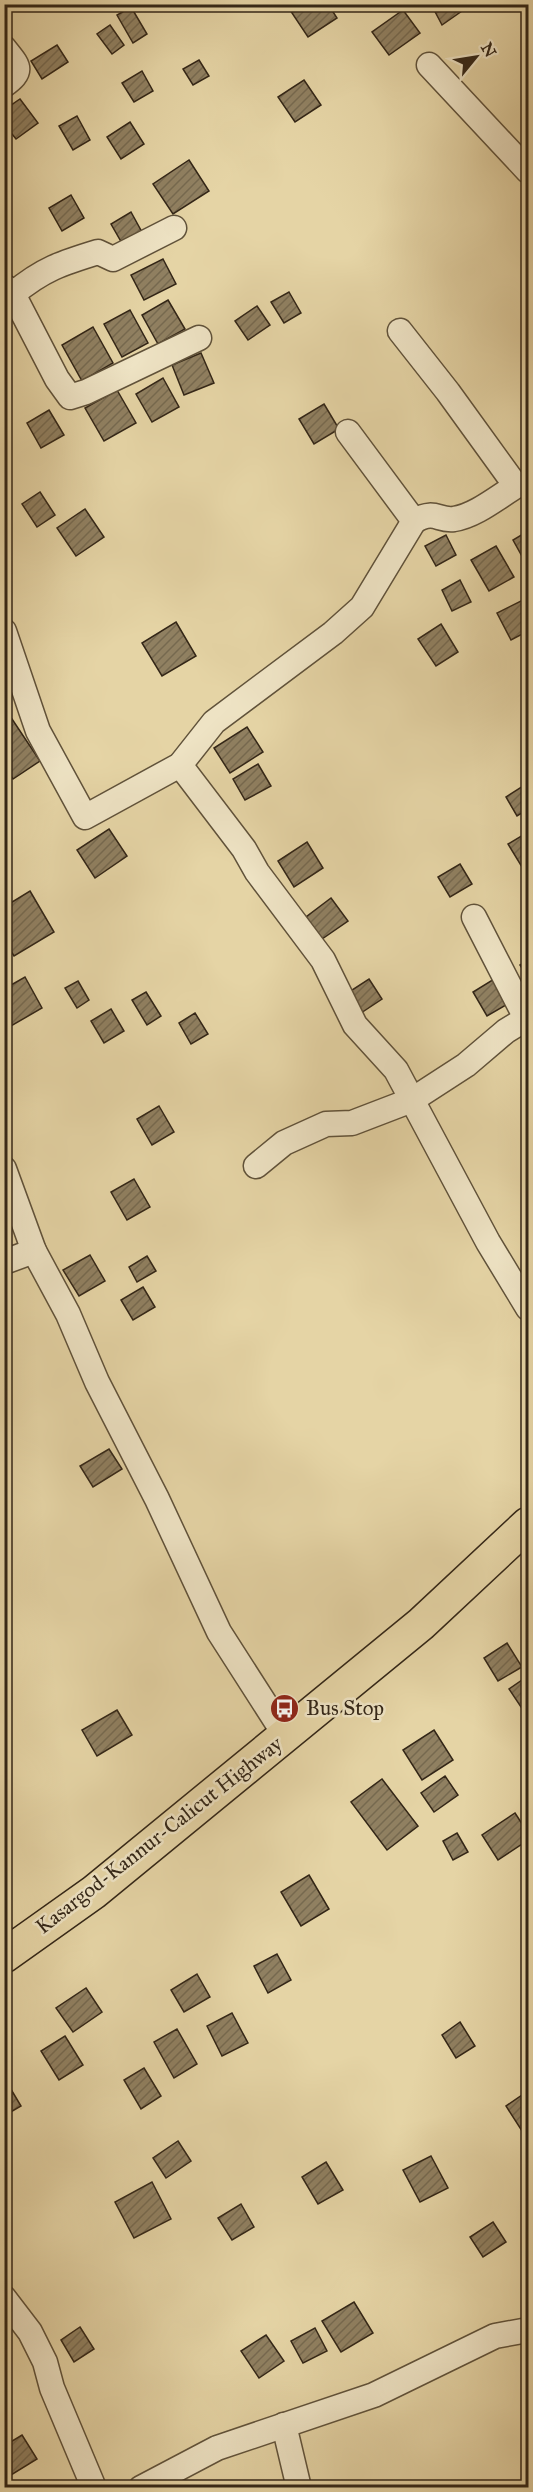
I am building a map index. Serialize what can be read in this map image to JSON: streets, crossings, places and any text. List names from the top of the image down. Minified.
{"streets":{"highway":["Kasargod-Kannur-Calicut Highway"]},"places":{"bus stop":["Bus Stop"]},"north":"top right"}
